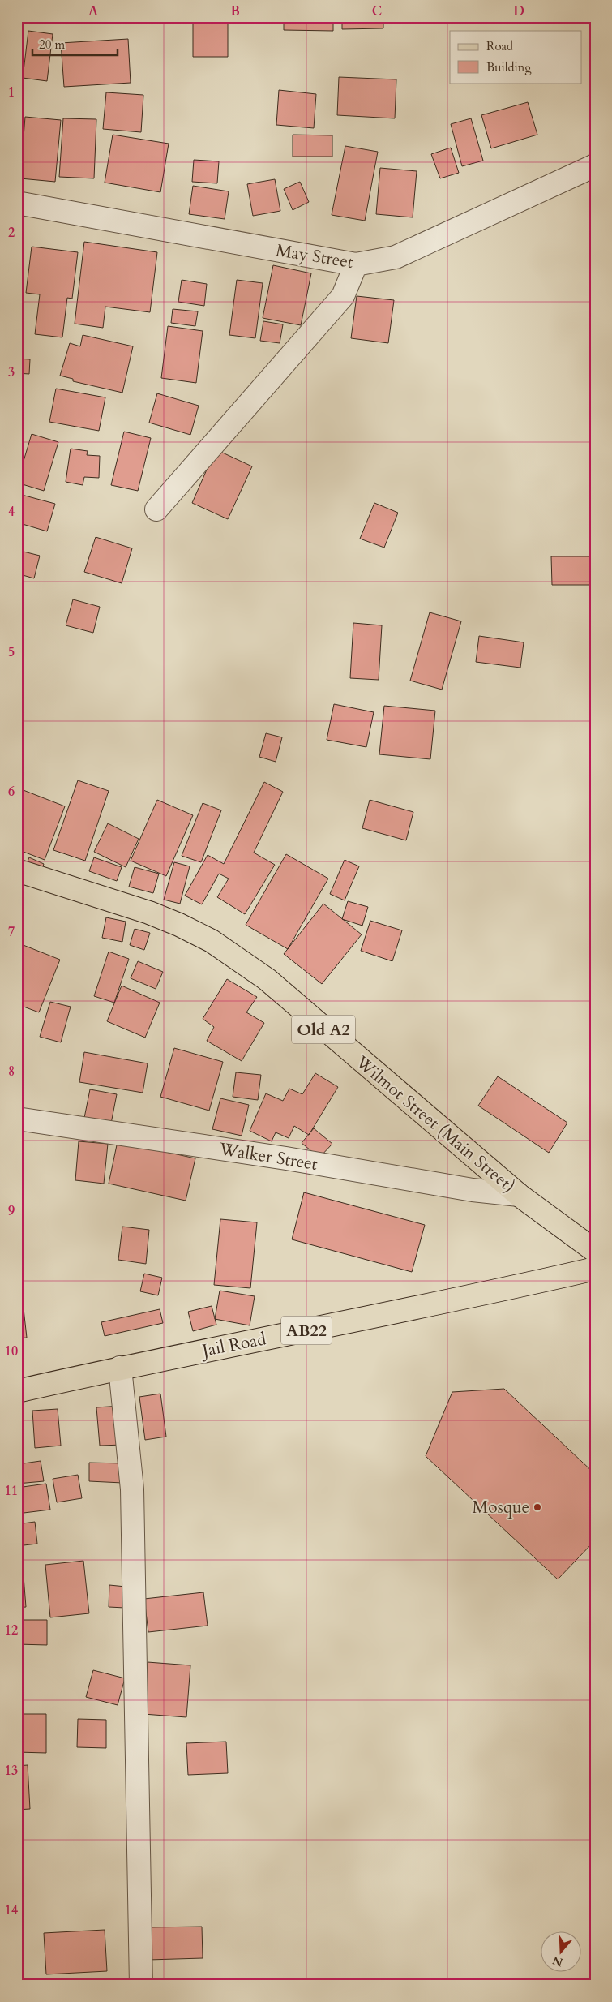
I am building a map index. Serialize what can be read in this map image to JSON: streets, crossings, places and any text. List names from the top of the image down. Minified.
{"streets":{"main road":["Old A2","Wilmot Street (Main Street)","AB22","Jail Road"],"street":["May Street","Walker Street"]},"crossings":[["Wilmot Street (Main Street)","Walker Street"]],"places":["Mosque"],"legend":["Road","Building"],"scale_bar":"20 m","north":"bottom","grid":{"columns":["A","B","C","D"],"rows":["1","2","3","4","5","6","7","8","9","10","11","12","13","14"]}}
